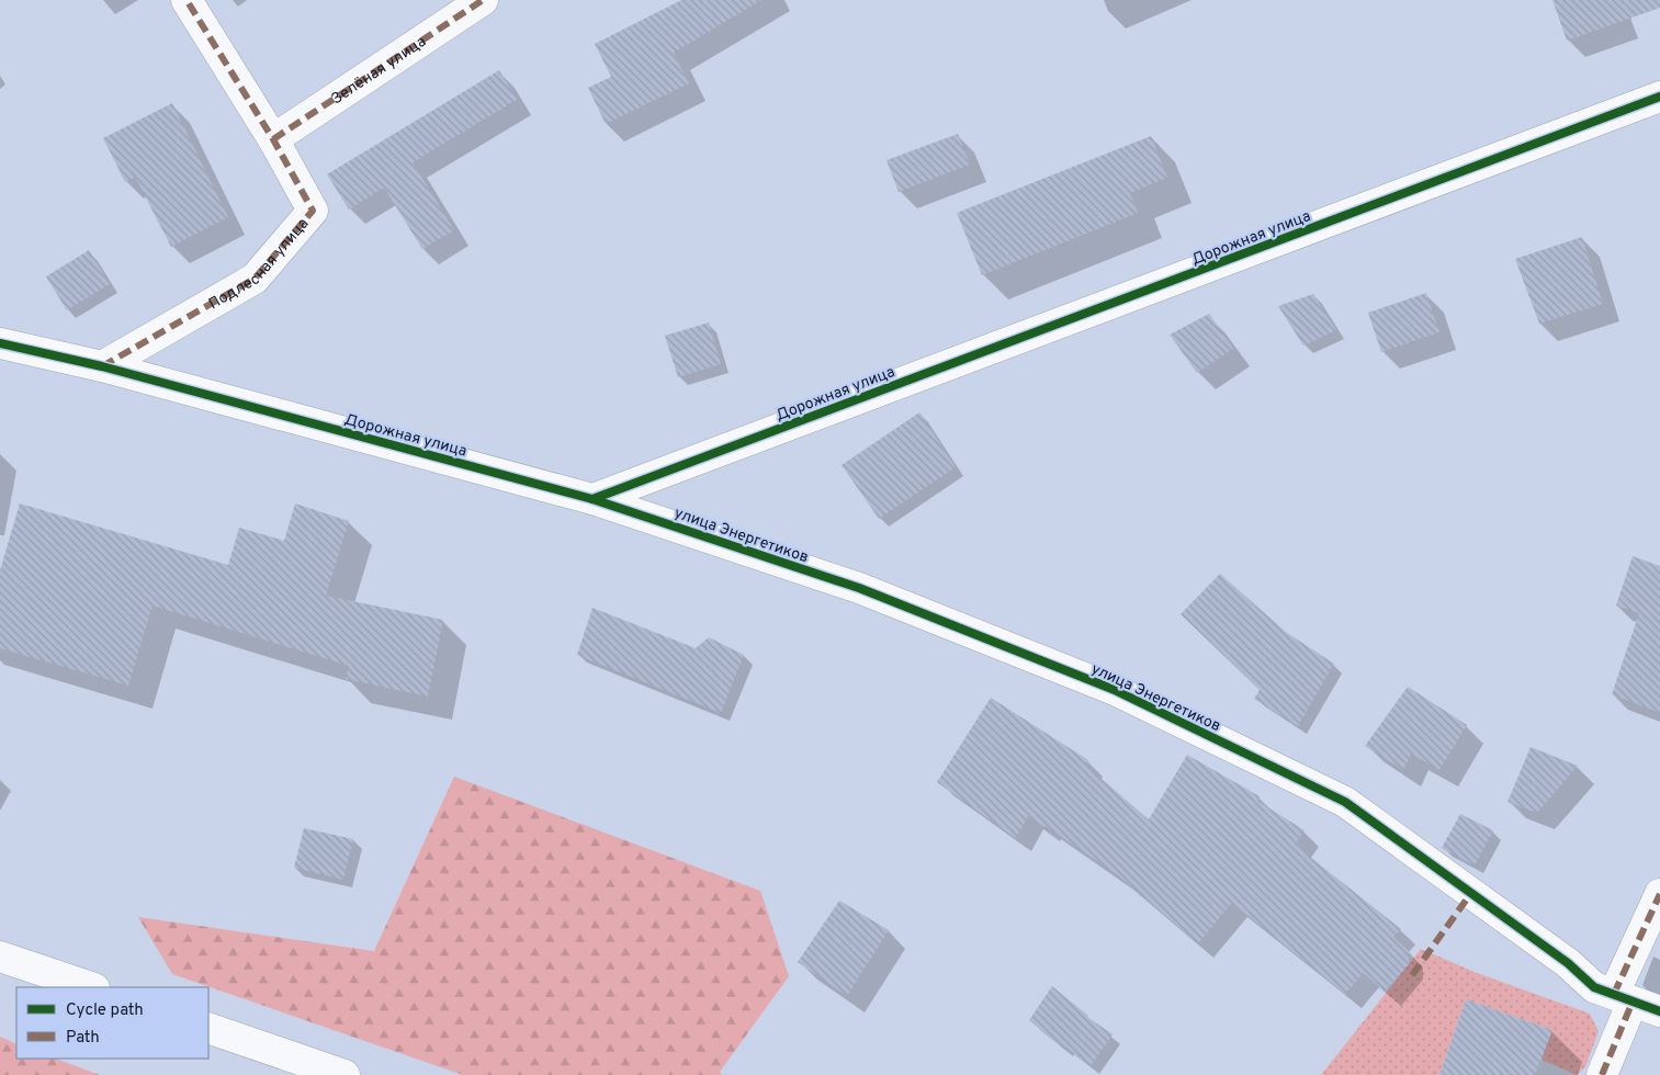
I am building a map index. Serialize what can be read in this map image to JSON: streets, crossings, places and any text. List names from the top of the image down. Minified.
{"streets":{"street":["Зелёная улица","Дорожная улица","Подлесная улица","улица Энергетиков"]},"crossings":[["Зелёная улица","Подлесная улица"],["Дорожная улица","Подлесная улица"],["Дорожная улица","улица Энергетиков"]],"legend":["Cycle path","Path"]}
